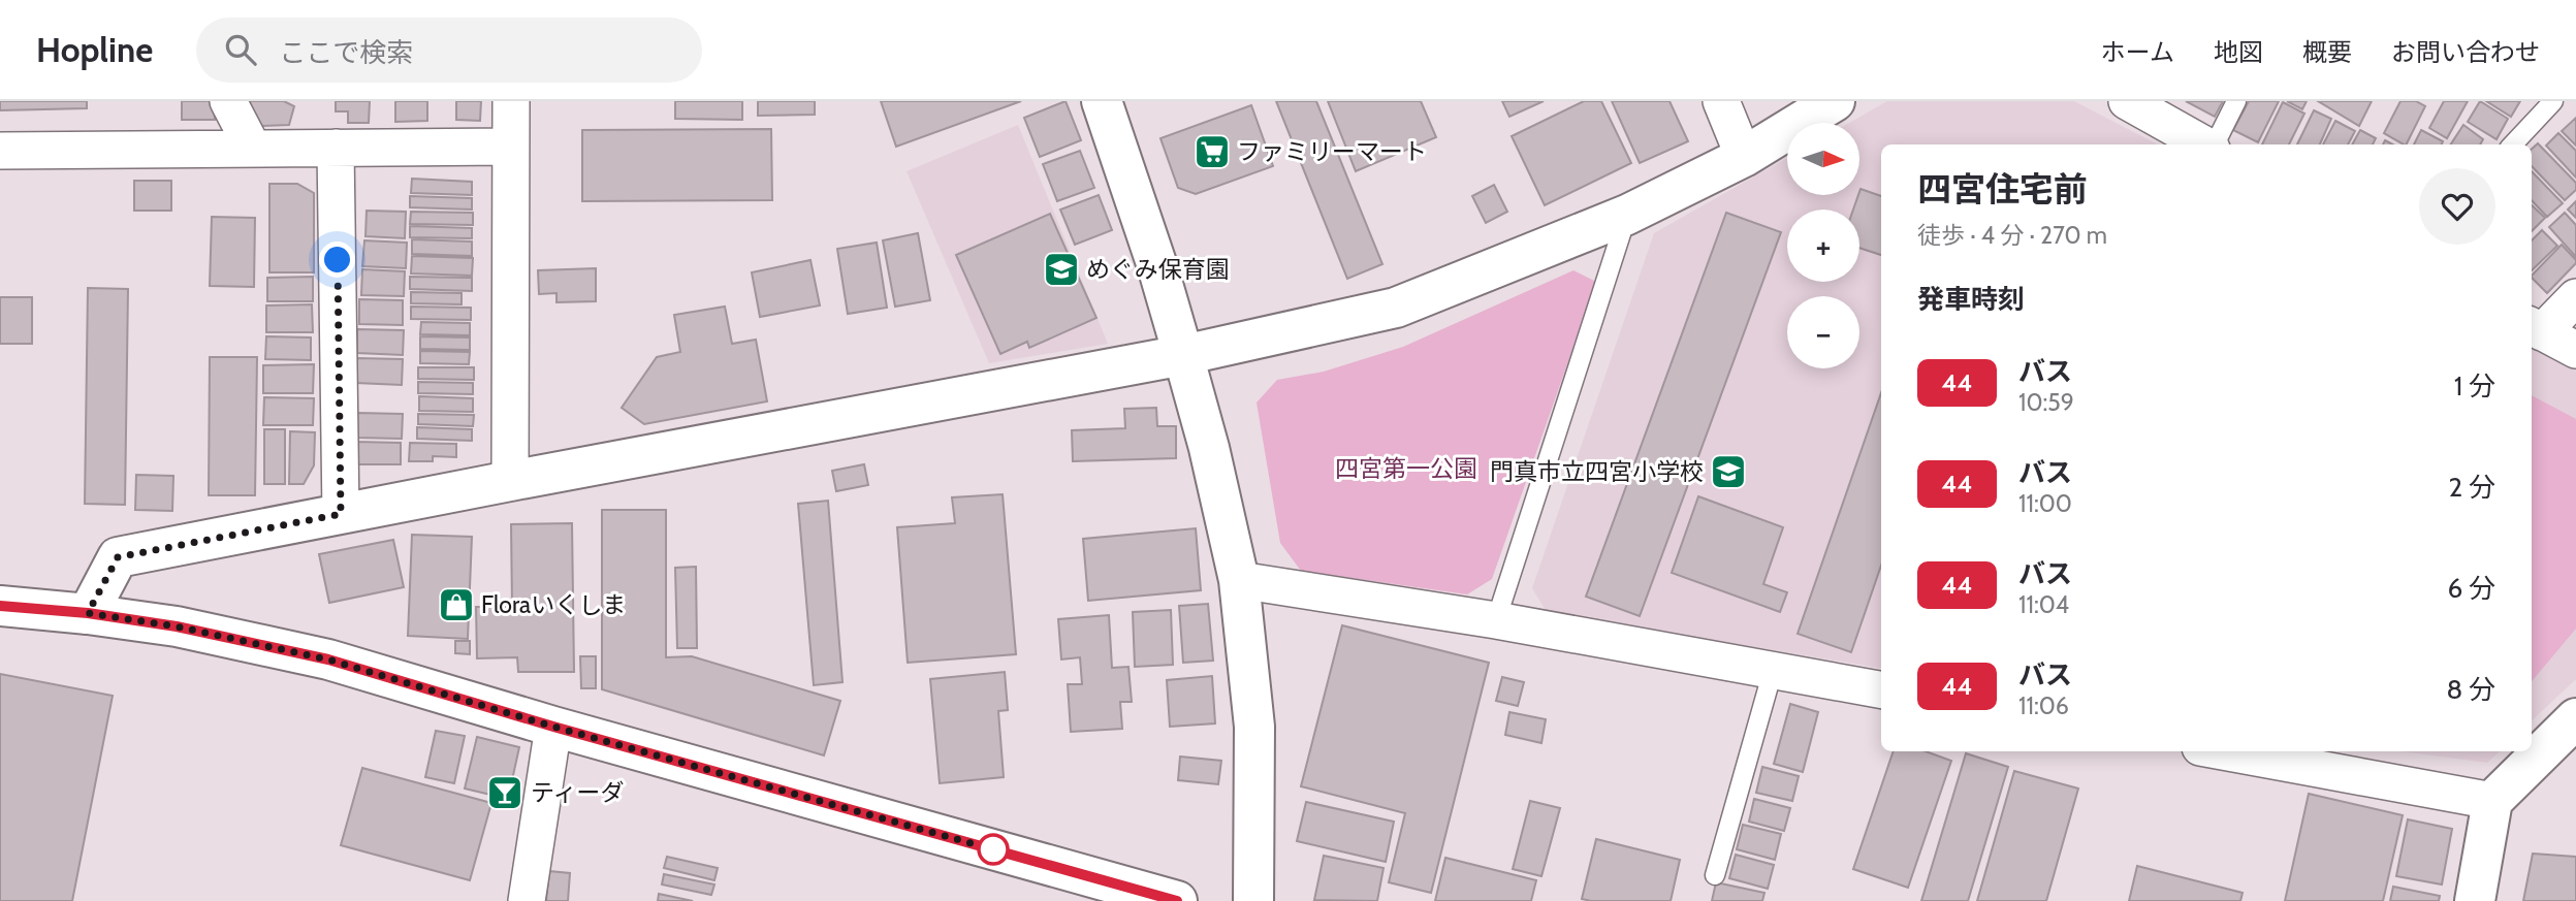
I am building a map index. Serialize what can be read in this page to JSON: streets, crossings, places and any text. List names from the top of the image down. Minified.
{"parks":["四宮第一公園"],"places":{"supermarket":["ファミリーマート"],"school or university":["めぐみ保育園","門真市立四宮小学校"],"shop":["Floraいくしま"],"bar":["ティーダ"]},"lines":["bus line 44"],"north":"right","page":{"header":"Hopline","search":"ここで検索","nav":["ホーム","地図","概要","お問い合わせ"],"map_buttons":["+","−"],"heading":[["四宮住宅前","徒歩 · 4 分 · 270 m"],"発車時刻"],"list":[{"mark":"44","name":"バス","note":"10:59","value":"1 分"},{"mark":"44","name":"バス","note":"11:00","value":"2 分"},{"mark":"44","name":"バス","note":"11:04","value":"6 分"},{"mark":"44","name":"バス","note":"11:06","value":"8 分"}]}}
